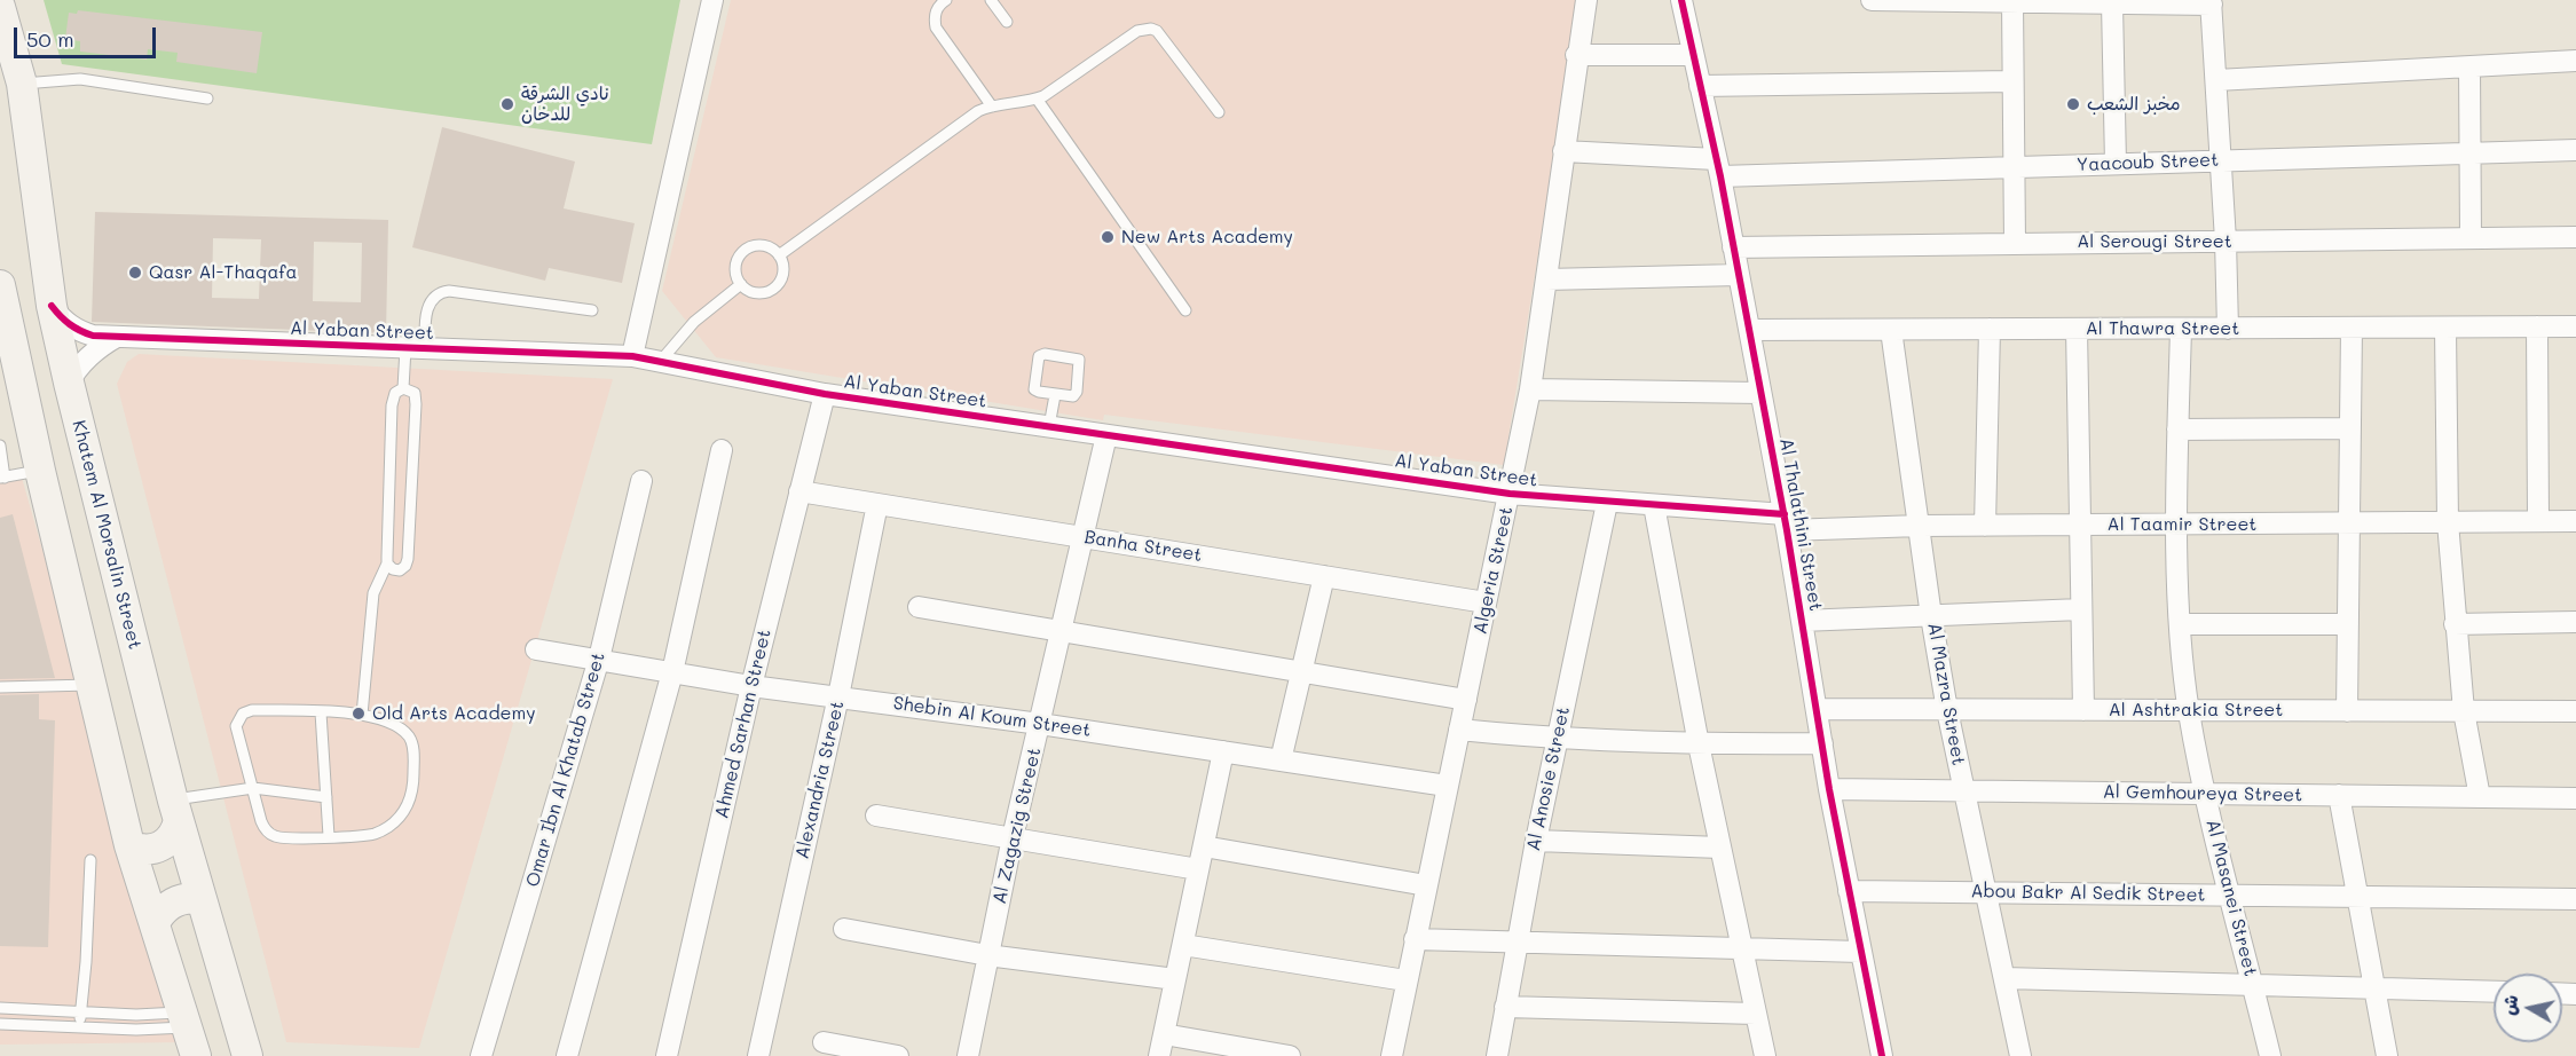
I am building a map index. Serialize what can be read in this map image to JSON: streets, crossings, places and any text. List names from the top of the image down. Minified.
{"streets":{"main road":["Khatem Al Morsalin Street"],"street":["Yaacoub Street","Al Serougi Street","Al Thawra Street","Al Yaban Street","Al Thalathini Street","Al Taamir Street","Banha Street","Algeria Street","Al Mazra Street","Al Ashtrakia Street","Shebin Al Koum Street","Ahmed Sarhan Street","Omar Ibn Al Khatab Street","Al Anosie Street","Alexandria Street","Al Gemhoureya Street","Al Zagazig Street","Abou Bakr Al Sedik Street","Al Masanei Street"]},"crossings":[["Yaacoub Street","Al Thalathini Street"],["Yaacoub Street","Algeria Street"],["Al Serougi Street","Al Thalathini Street"],["Al Thawra Street","Al Thalathini Street"],["Al Thawra Street","Al Mazra Street"],["Al Thawra Street","Al Masanei Street"],["Al Yaban Street","Al Thalathini Street"],["Al Yaban Street","Al Taamir Street"],["Al Yaban Street","Khatem Al Morsalin Street"],["Al Yaban Street","Algeria Street"],["Al Yaban Street","Ahmed Sarhan Street"],["Al Yaban Street","Al Anosie Street"],["Al Yaban Street","Al Zagazig Street"],["Al Thalathini Street","Al Taamir Street"],["Al Thalathini Street","Al Ashtrakia Street"],["Al Thalathini Street","Al Gemhoureya Street"],["Al Thalathini Street","Abou Bakr Al Sedik Street"],["Al Taamir Street","Al Mazra Street"],["Al Taamir Street","Al Masanei Street"],["Banha Street","Algeria Street"],["Banha Street","Ahmed Sarhan Street"],["Banha Street","Alexandria Street"],["Banha Street","Al Zagazig Street"],["Algeria Street","Shebin Al Koum Street"],["Al Mazra Street","Al Ashtrakia Street"],["Al Mazra Street","Al Gemhoureya Street"],["Al Mazra Street","Abou Bakr Al Sedik Street"],["Al Ashtrakia Street","Al Masanei Street"],["Shebin Al Koum Street","Ahmed Sarhan Street"],["Shebin Al Koum Street","Omar Ibn Al Khatab Street"],["Shebin Al Koum Street","Alexandria Street"],["Shebin Al Koum Street","Al Zagazig Street"],["Al Gemhoureya Street","Al Masanei Street"],["Abou Bakr Al Sedik Street","Al Masanei Street"]],"places":["نادي الشرقة للدخان","مخبز الشعب","New Arts Academy","Qasr Al-Thaqafa","Old Arts Academy"],"scale_bar":"50 m","north":"left"}
